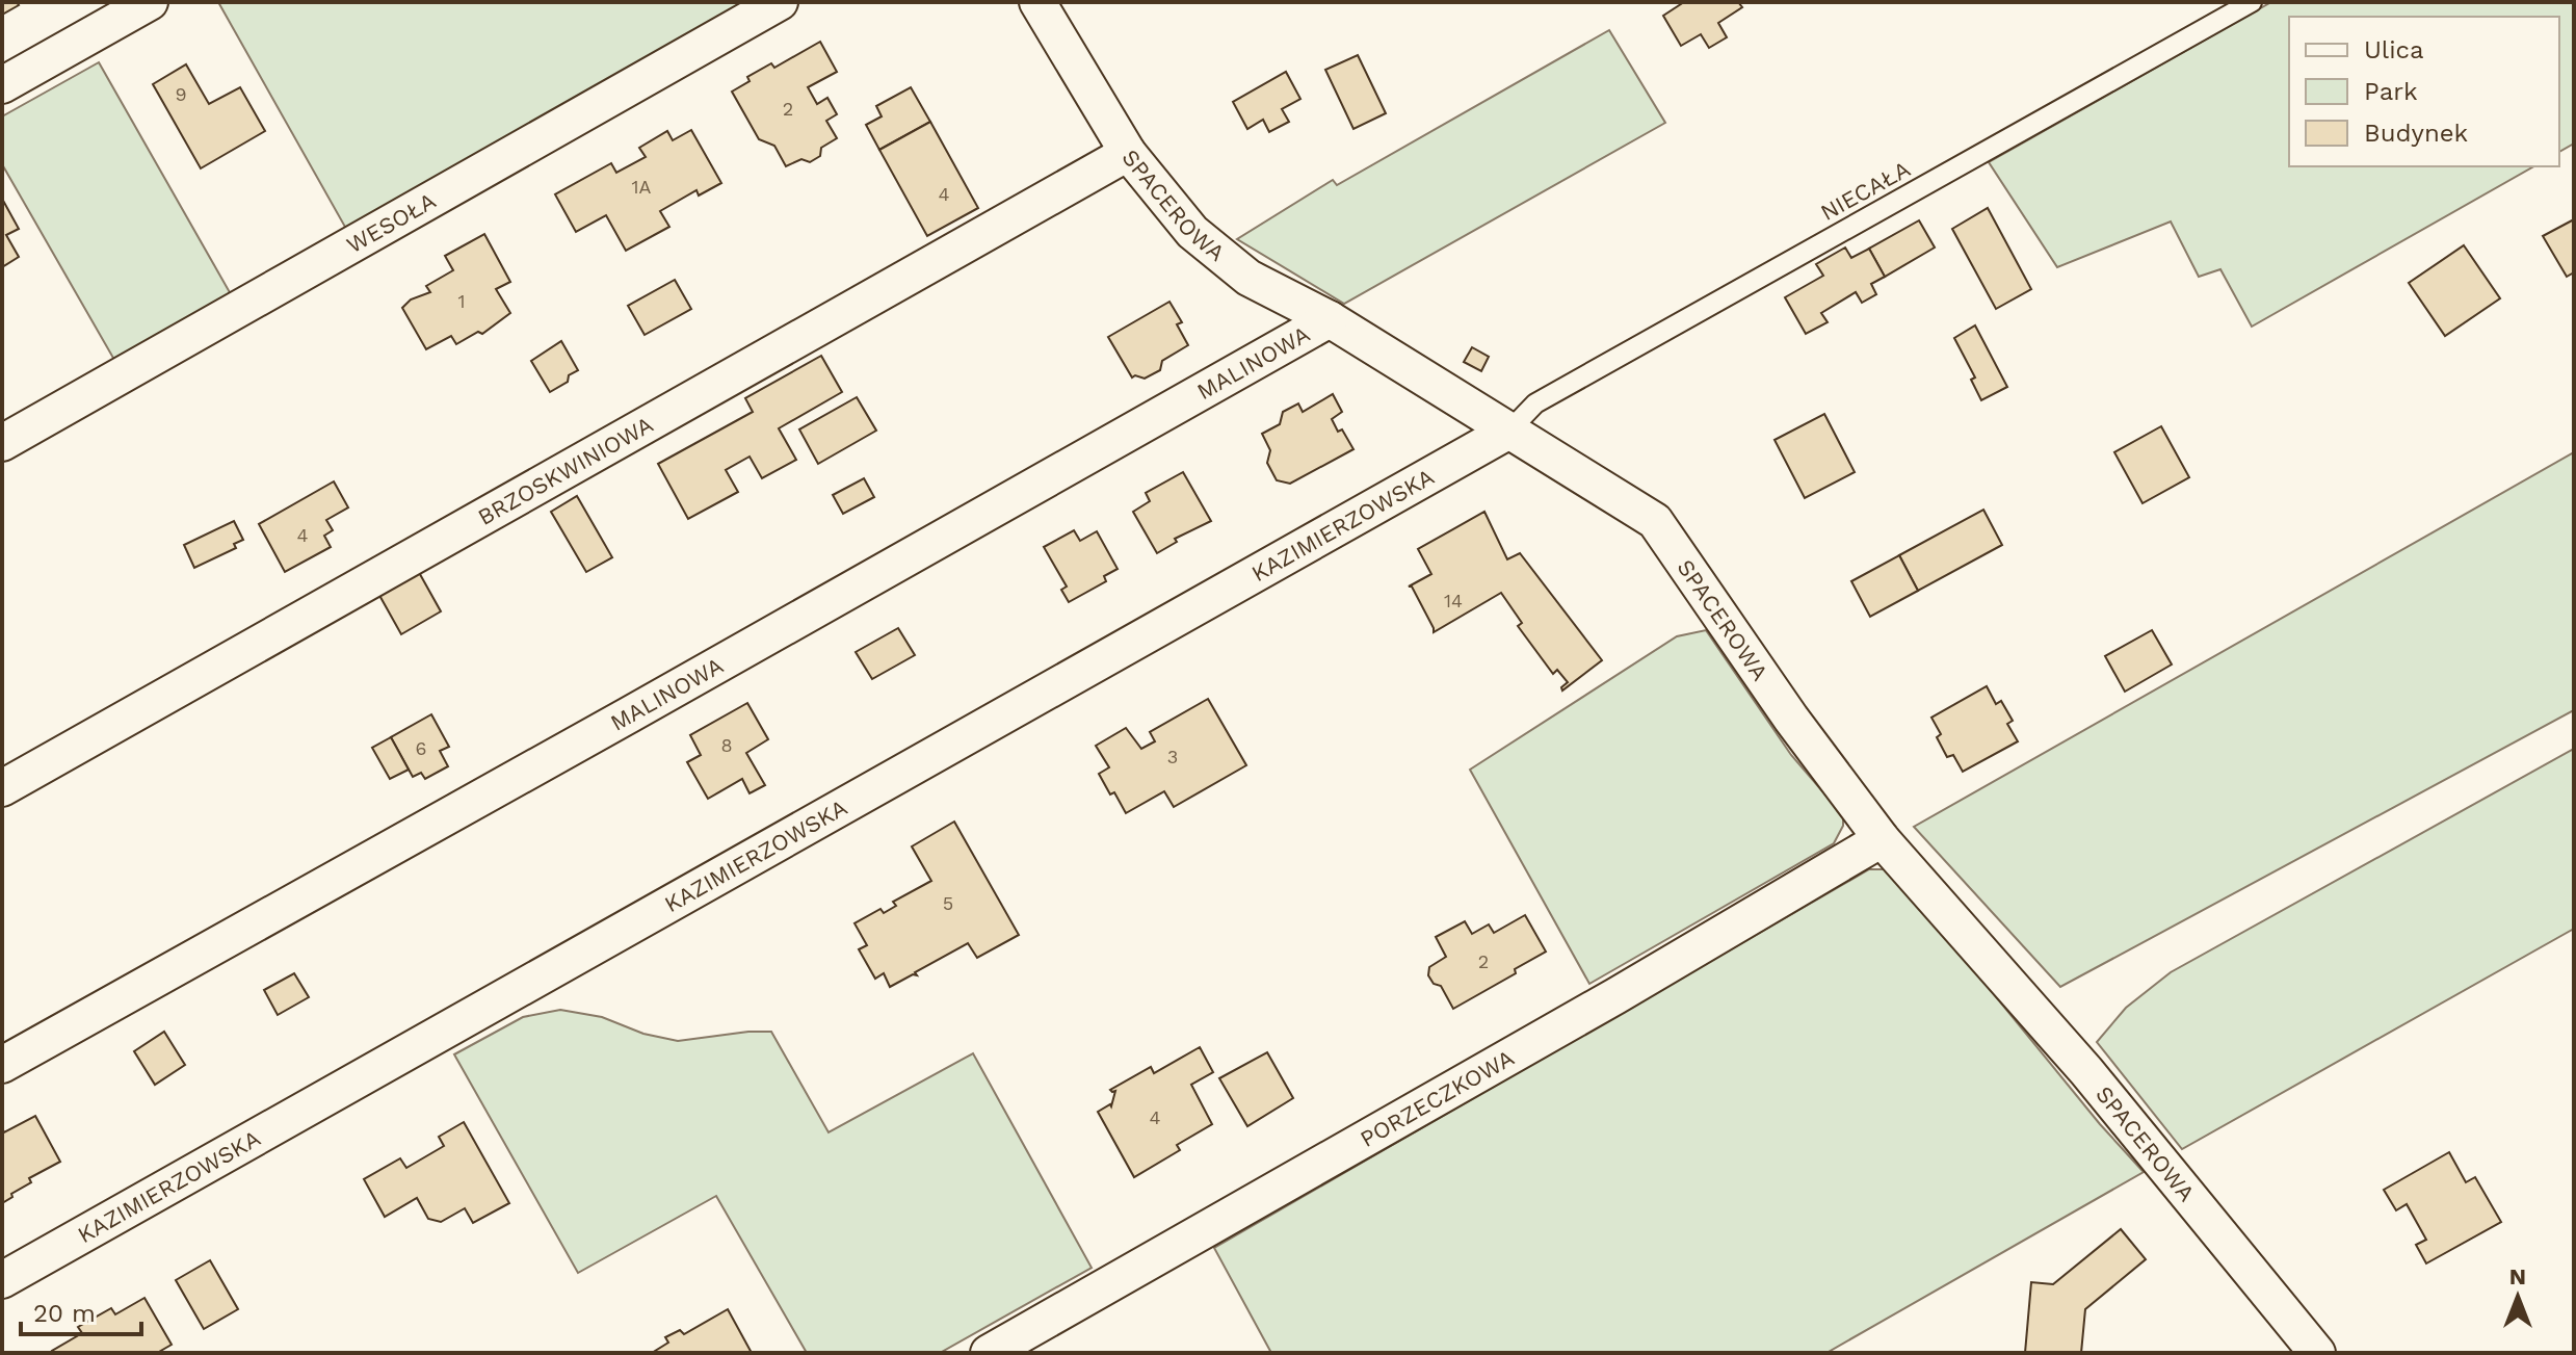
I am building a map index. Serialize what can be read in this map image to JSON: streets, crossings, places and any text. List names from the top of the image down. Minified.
{"streets":{"street":["SPACEROWA","WESOŁA","MALINOWA","BRZOSKWINIOWA","KAZIMIERZOWSKA","PORZECZKOWA"],"lane":["NIECAŁA"]},"crossings":[["NIECAŁA","SPACEROWA"],["NIECAŁA","KAZIMIERZOWSKA"],["SPACEROWA","MALINOWA"],["SPACEROWA","BRZOSKWINIOWA"],["SPACEROWA","KAZIMIERZOWSKA"],["SPACEROWA","PORZECZKOWA"]],"house_numbers":["9","2","1A","4","1","4","14","8","6","3","5","2","4"],"legend":["Ulica","Park","Budynek"],"scale_bar":"20 m","north":"top"}
